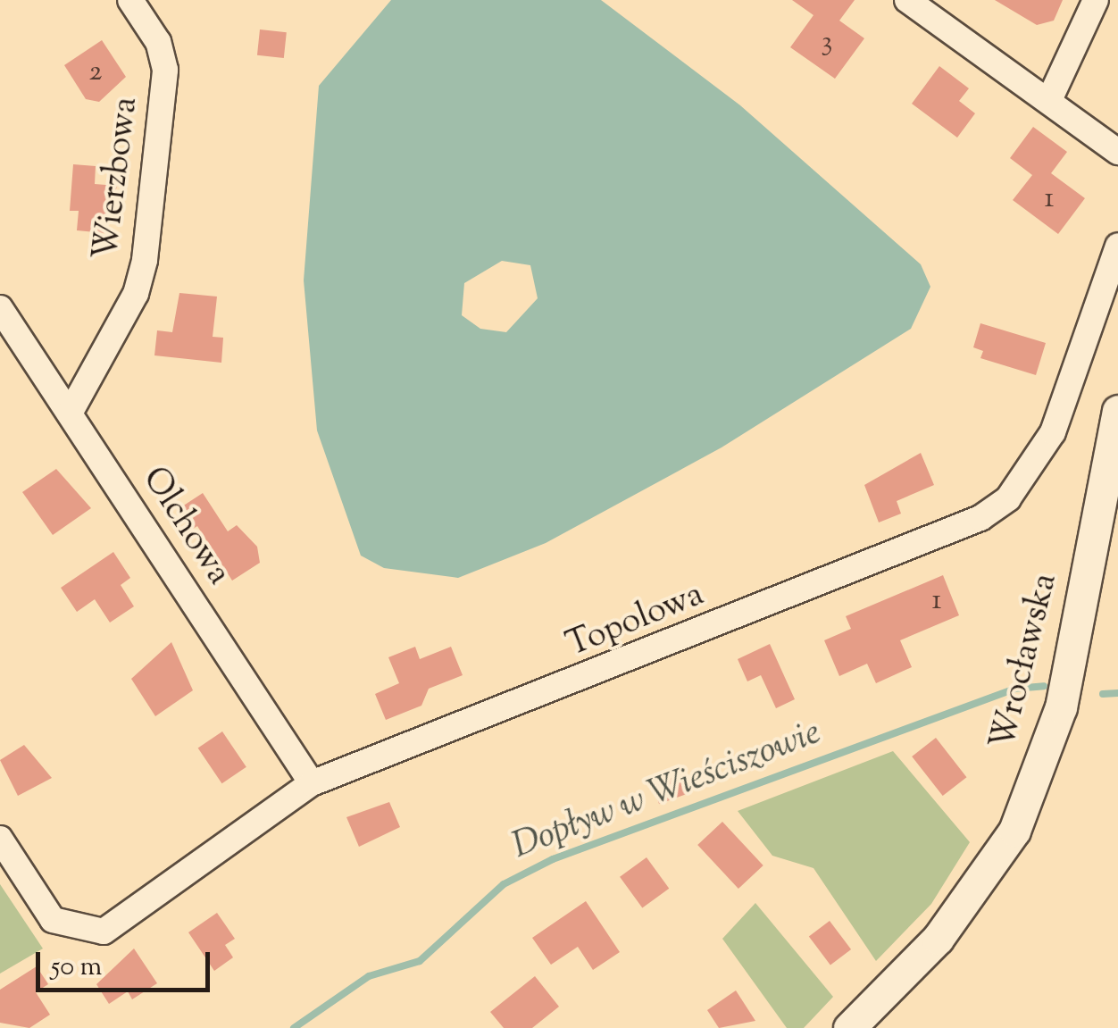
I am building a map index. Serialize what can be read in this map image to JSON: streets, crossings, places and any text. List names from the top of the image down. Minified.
{"streets":{"street":["Wierzbowa","Olchowa","Topolowa","Wrocławska"]},"crossings":[["Wierzbowa","Olchowa"],["Olchowa","Topolowa"]],"water":["Dopływ w Wieściszowie"],"house_numbers":["3","2","1","1"],"scale_bar":"50 m"}
